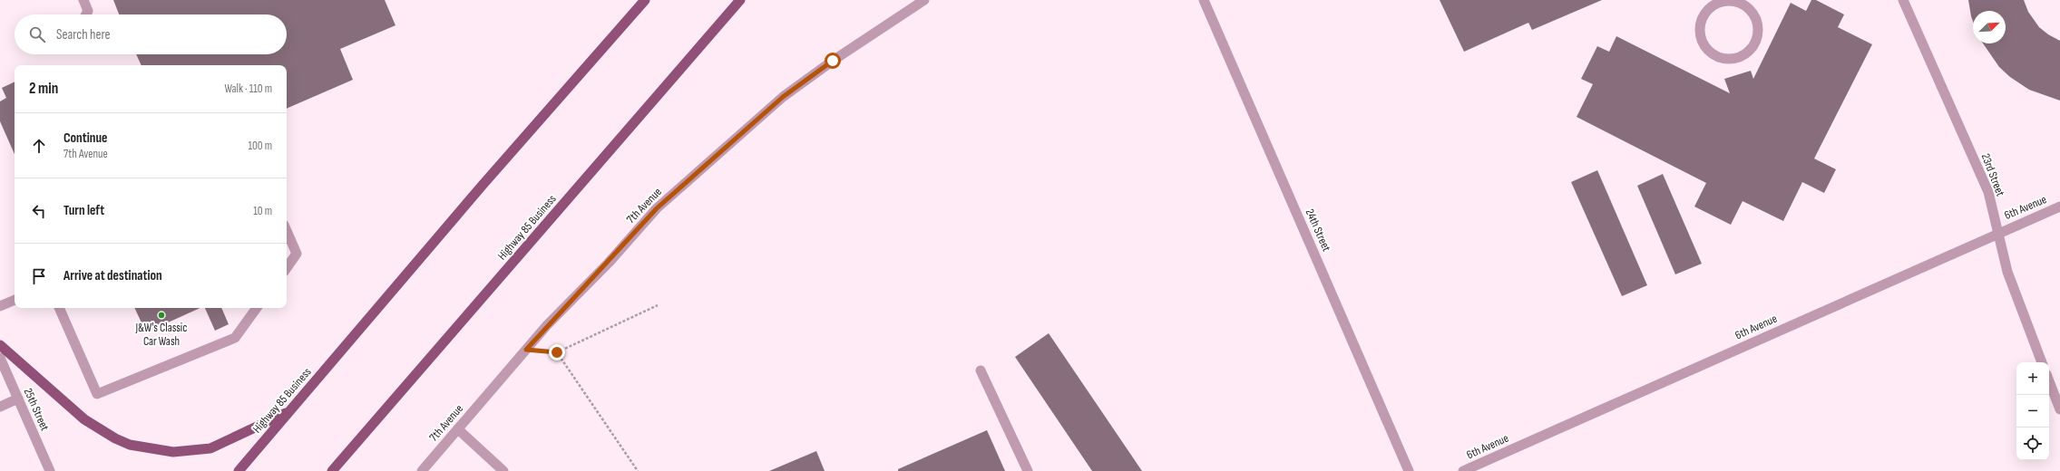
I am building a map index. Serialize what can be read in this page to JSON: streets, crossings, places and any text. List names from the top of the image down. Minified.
{"streets":{"main road":["Highway 85 Business"],"street":["23rd Street","7th Avenue","6th Avenue","24th Street","25th Street"]},"crossings":[["23rd Street","6th Avenue"]],"places":["J&W's Classic Car Wash"],"north":"top right","page":{"search":"Search here","heading":["2 min","Walk · 110 m"],"list":[["Continue","7th Avenue","100 m"],["Turn left","10 m"],"Arrive at destination"],"map_buttons":["+","−"]}}
